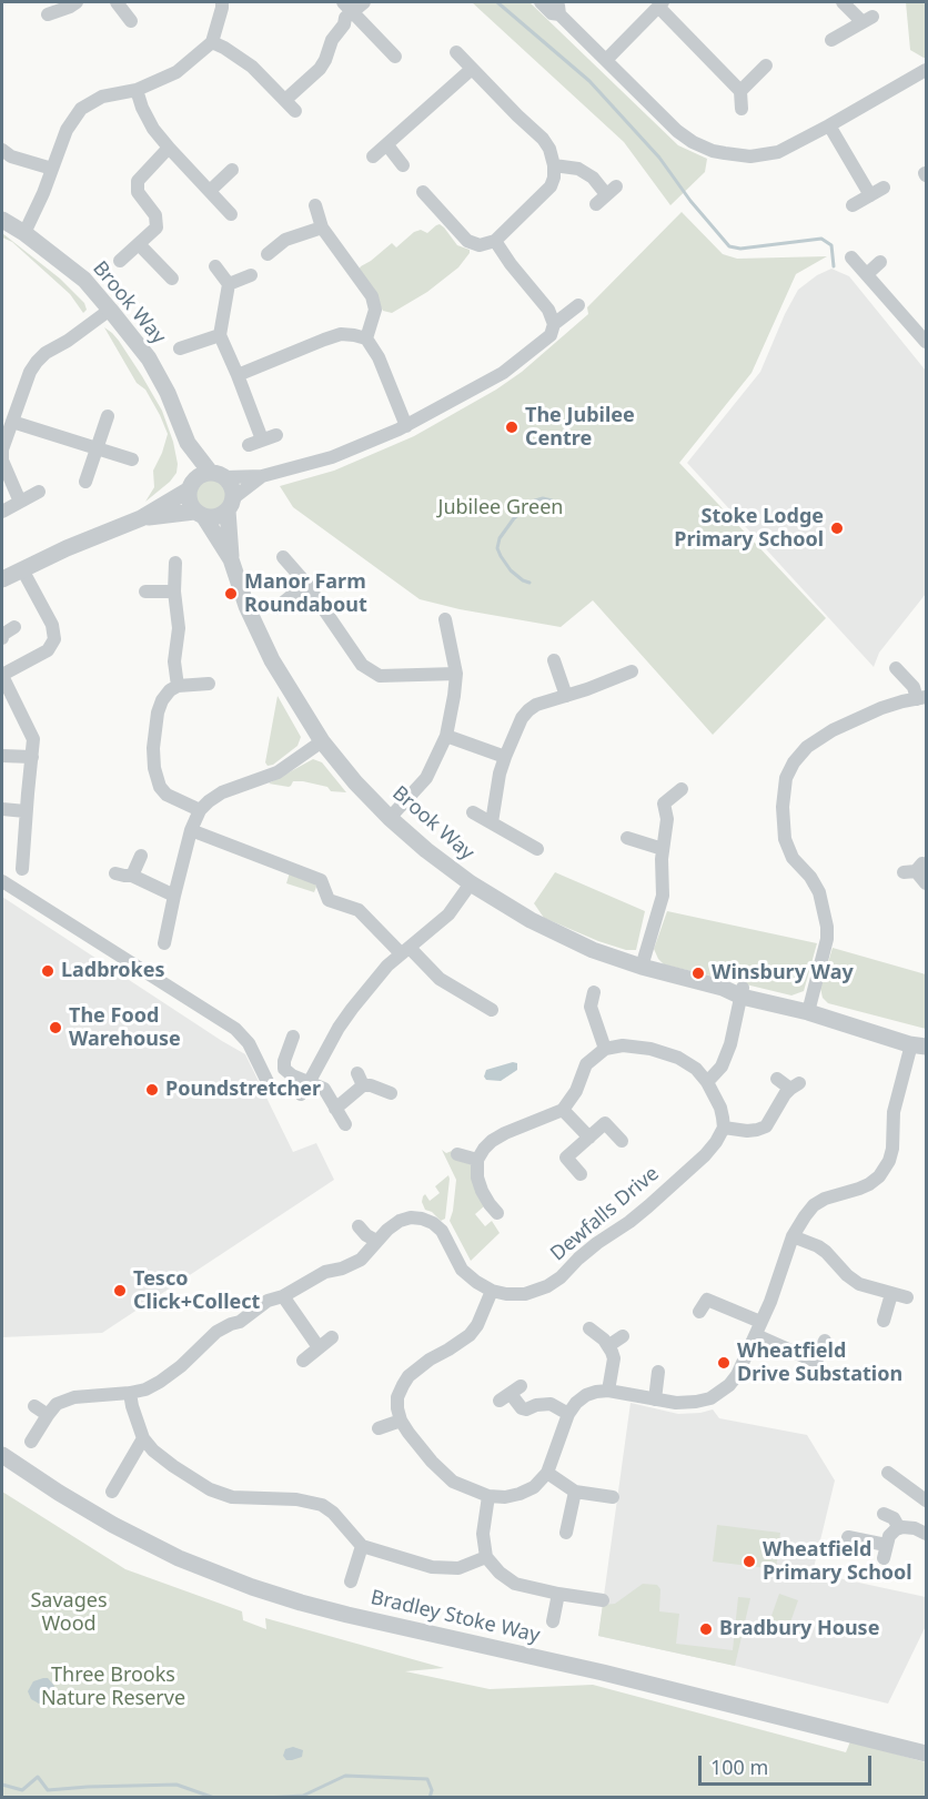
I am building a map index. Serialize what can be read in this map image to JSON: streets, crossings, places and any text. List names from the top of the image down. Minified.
{"streets":{"street":["Brook Way","Dewfalls Drive","Bradley Stoke Way"]},"parks":["Jubilee Green","Savages Wood","Three Brooks Nature Reserve"],"places":["The Jubilee Centre","Stoke Lodge Primary School","Manor Farm Roundabout","Ladbrokes","Winsbury Way","The Food Warehouse","Poundstretcher","Tesco Click+Collect","Wheatfield Drive Substation","Wheatfield Primary School","Bradbury House"],"scale_bar":"100 m"}
